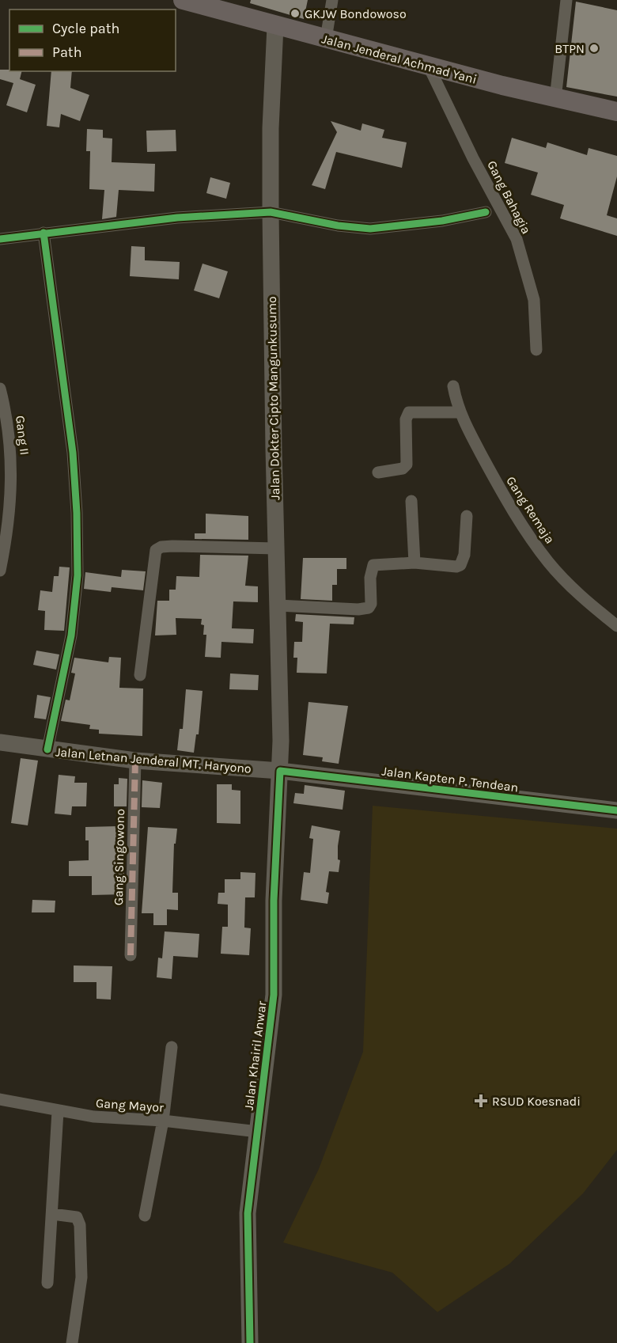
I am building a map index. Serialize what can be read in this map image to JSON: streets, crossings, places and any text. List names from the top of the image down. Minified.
{"streets":{"main road":["Jalan Jenderal Achmad Yani","Jalan Dokter Cipto Mangunkusumo","Jalan Letnan Jenderal MT. Haryono","Jalan Kapten P. Tendean","Jalan Khairil Anwar"],"street":["Gang Bahagia","Gang II","Gang Remaja","Gang Singowono","Gang Mayor"]},"crossings":[["Jalan Jenderal Achmad Yani","Gang Bahagia"],["Jalan Jenderal Achmad Yani","Jalan Dokter Cipto Mangunkusumo"],["Jalan Dokter Cipto Mangunkusumo","Jalan Letnan Jenderal MT. Haryono"],["Jalan Dokter Cipto Mangunkusumo","Jalan Kapten P. Tendean"],["Jalan Dokter Cipto Mangunkusumo","Jalan Khairil Anwar"],["Jalan Letnan Jenderal MT. Haryono","Jalan Kapten P. Tendean"],["Jalan Letnan Jenderal MT. Haryono","Gang Singowono"],["Jalan Letnan Jenderal MT. Haryono","Jalan Khairil Anwar"],["Jalan Kapten P. Tendean","Jalan Khairil Anwar"],["Jalan Khairil Anwar","Gang Mayor"]],"places":{"other":["GKJW Bondowoso","BTPN"],"health":["RSUD Koesnadi"]},"legend":["Cycle path","Path"]}
